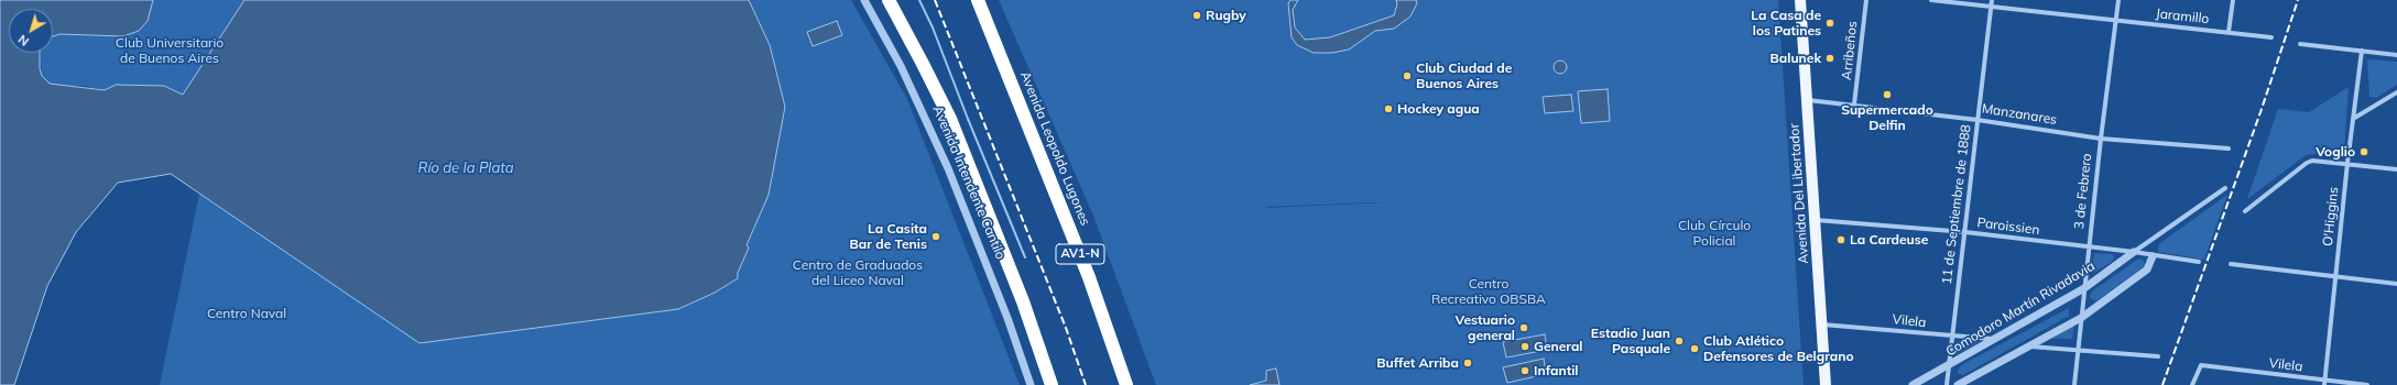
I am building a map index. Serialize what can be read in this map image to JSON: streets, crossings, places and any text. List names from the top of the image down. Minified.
{"streets":{"highway":["Avenida Leopoldo Lugones","Avenida Intendente Cantilo","AV1-N"],"main road":["Avenida Del Libertador"],"street":["Jaramillo","Arribeños","Manzanares","3 de Febrero","11 de Septiembre de 1888","O'Higgins","Paroissien","Comodoro Martín Rivadavia","Vilela"]},"crossings":[["Jaramillo","3 de Febrero"],["Jaramillo","11 de Septiembre de 1888"],["Arribeños","Manzanares"],["Manzanares","3 de Febrero"],["Manzanares","Avenida Del Libertador"],["Manzanares","11 de Septiembre de 1888"],["3 de Febrero","Paroissien"],["3 de Febrero","Comodoro Martín Rivadavia"],["Avenida Del Libertador","Paroissien"],["Avenida Del Libertador","Vilela"],["11 de Septiembre de 1888","Paroissien"],["11 de Septiembre de 1888","Comodoro Martín Rivadavia"],["11 de Septiembre de 1888","Vilela"],["O'Higgins","Vilela"],["Paroissien","Comodoro Martín Rivadavia"],["Comodoro Martín Rivadavia","Vilela"]],"water":["Río de la Plata"],"parks":["Club Universitario de Buenos Aires","Club Círculo Policial","Centro de Graduados del Liceo Naval","Centro Recreativo OBSBA","Centro Naval"],"places":["Rugby","La Casa de los Patines","Balunek","Club Ciudad de Buenos Aires","Supermercado Delfin","Hockey agua","Voglio","La Casita Bar de Tenis","La Cardeuse","Vestuario general","Estadio Juan Pasquale","General","Club Atlético Defensores de Belgrano","Buffet Arriba","Infantil"],"north":"bottom left"}
